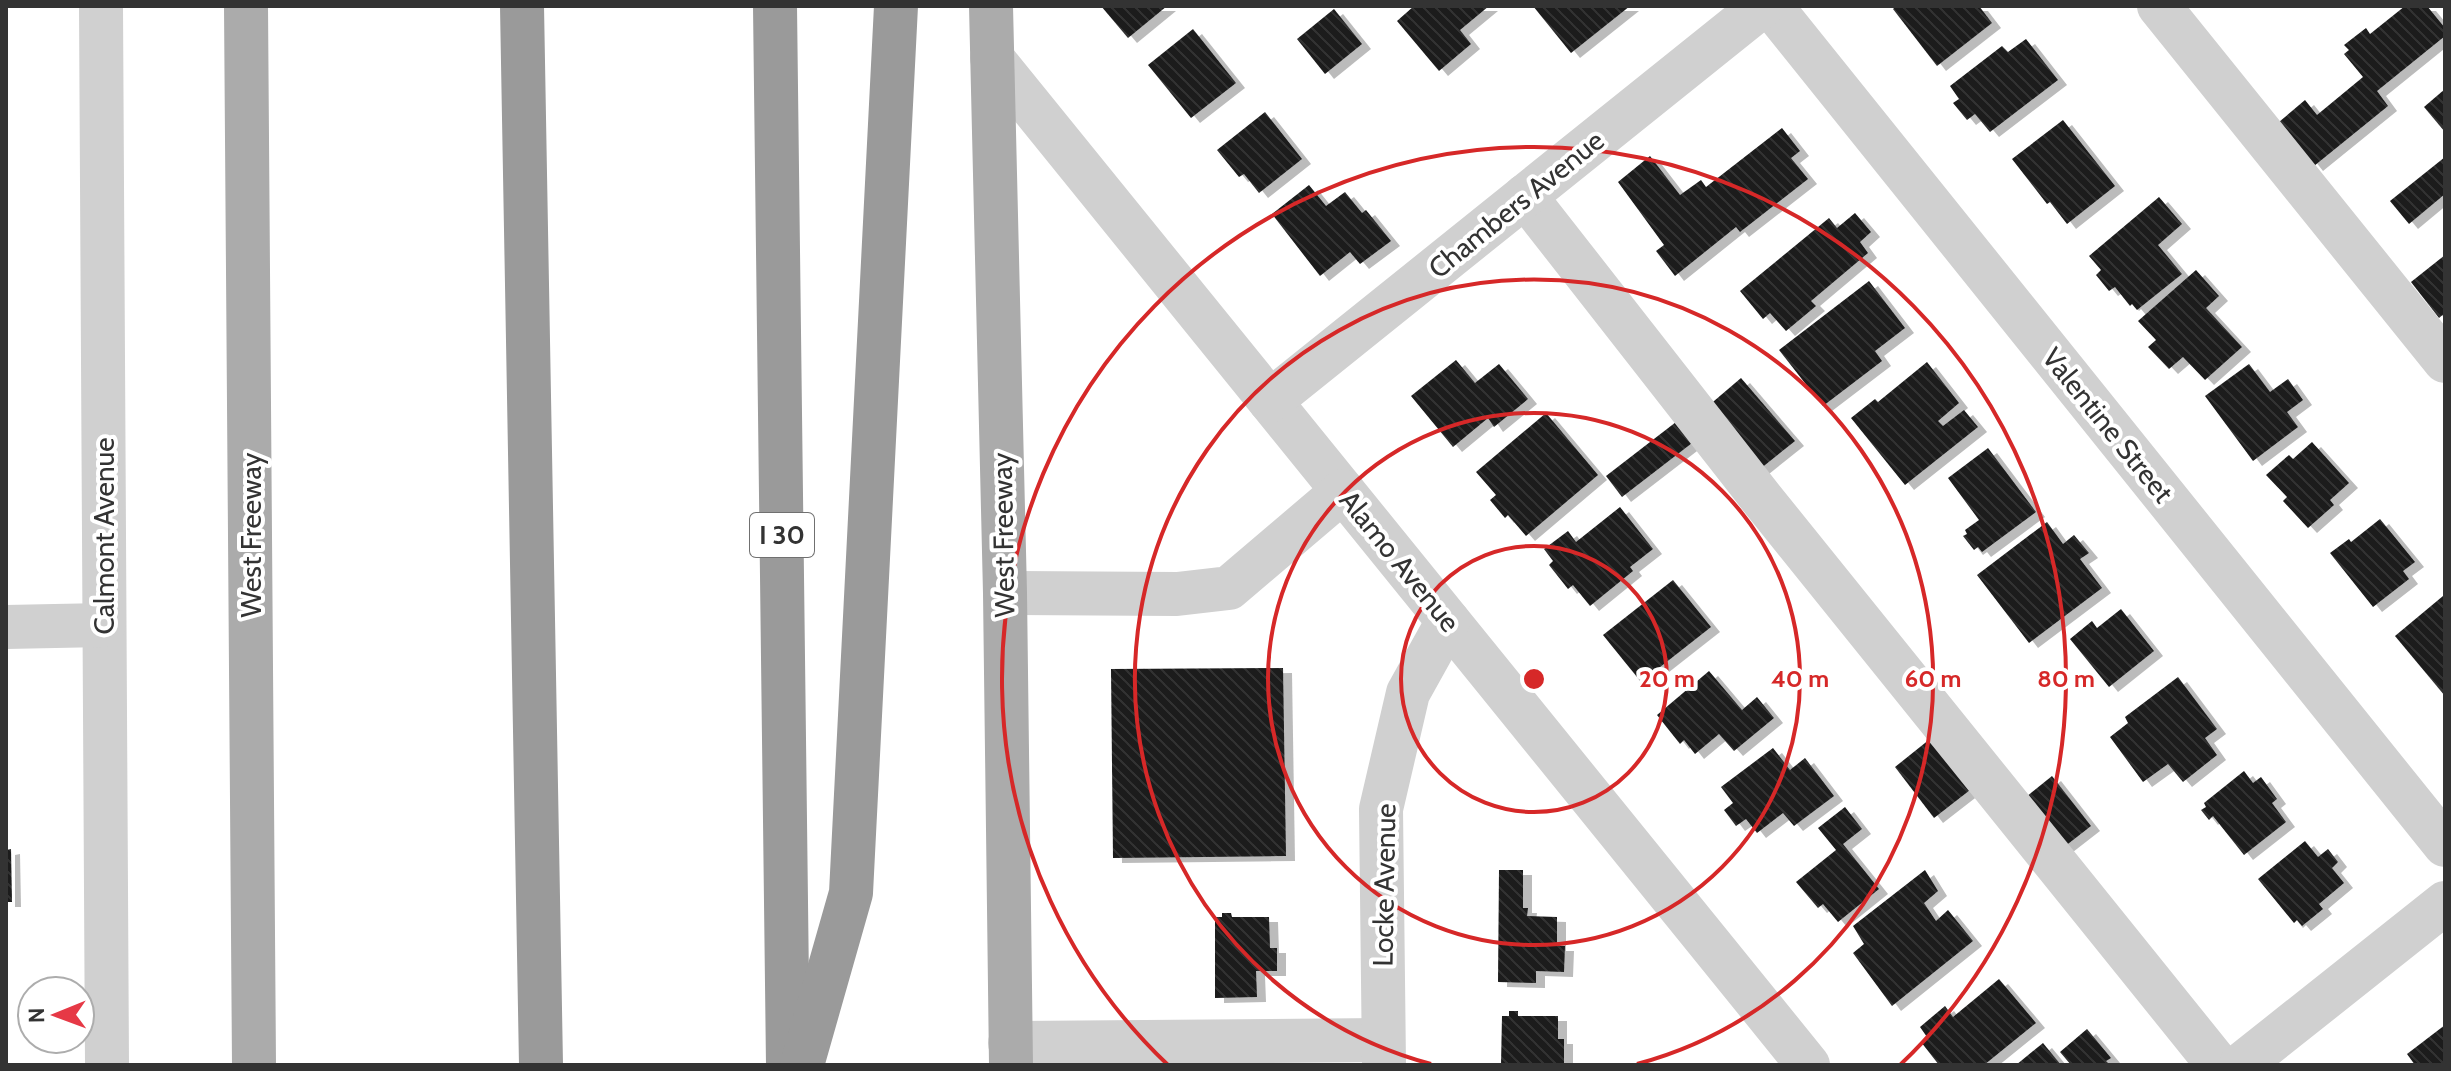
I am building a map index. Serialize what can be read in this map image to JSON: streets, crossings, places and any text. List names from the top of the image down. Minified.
{"streets":{"highway":["I 30"],"main road":["West Freeway"],"street":["Chambers Avenue","Valentine Street","Calmont Avenue","Alamo Avenue","Locke Avenue"]},"crossings":[["Chambers Avenue","Alamo Avenue"],["West Freeway","Alamo Avenue"],["Alamo Avenue","Locke Avenue"]],"north":"left","rings":["20 m","40 m","60 m","80 m"]}
